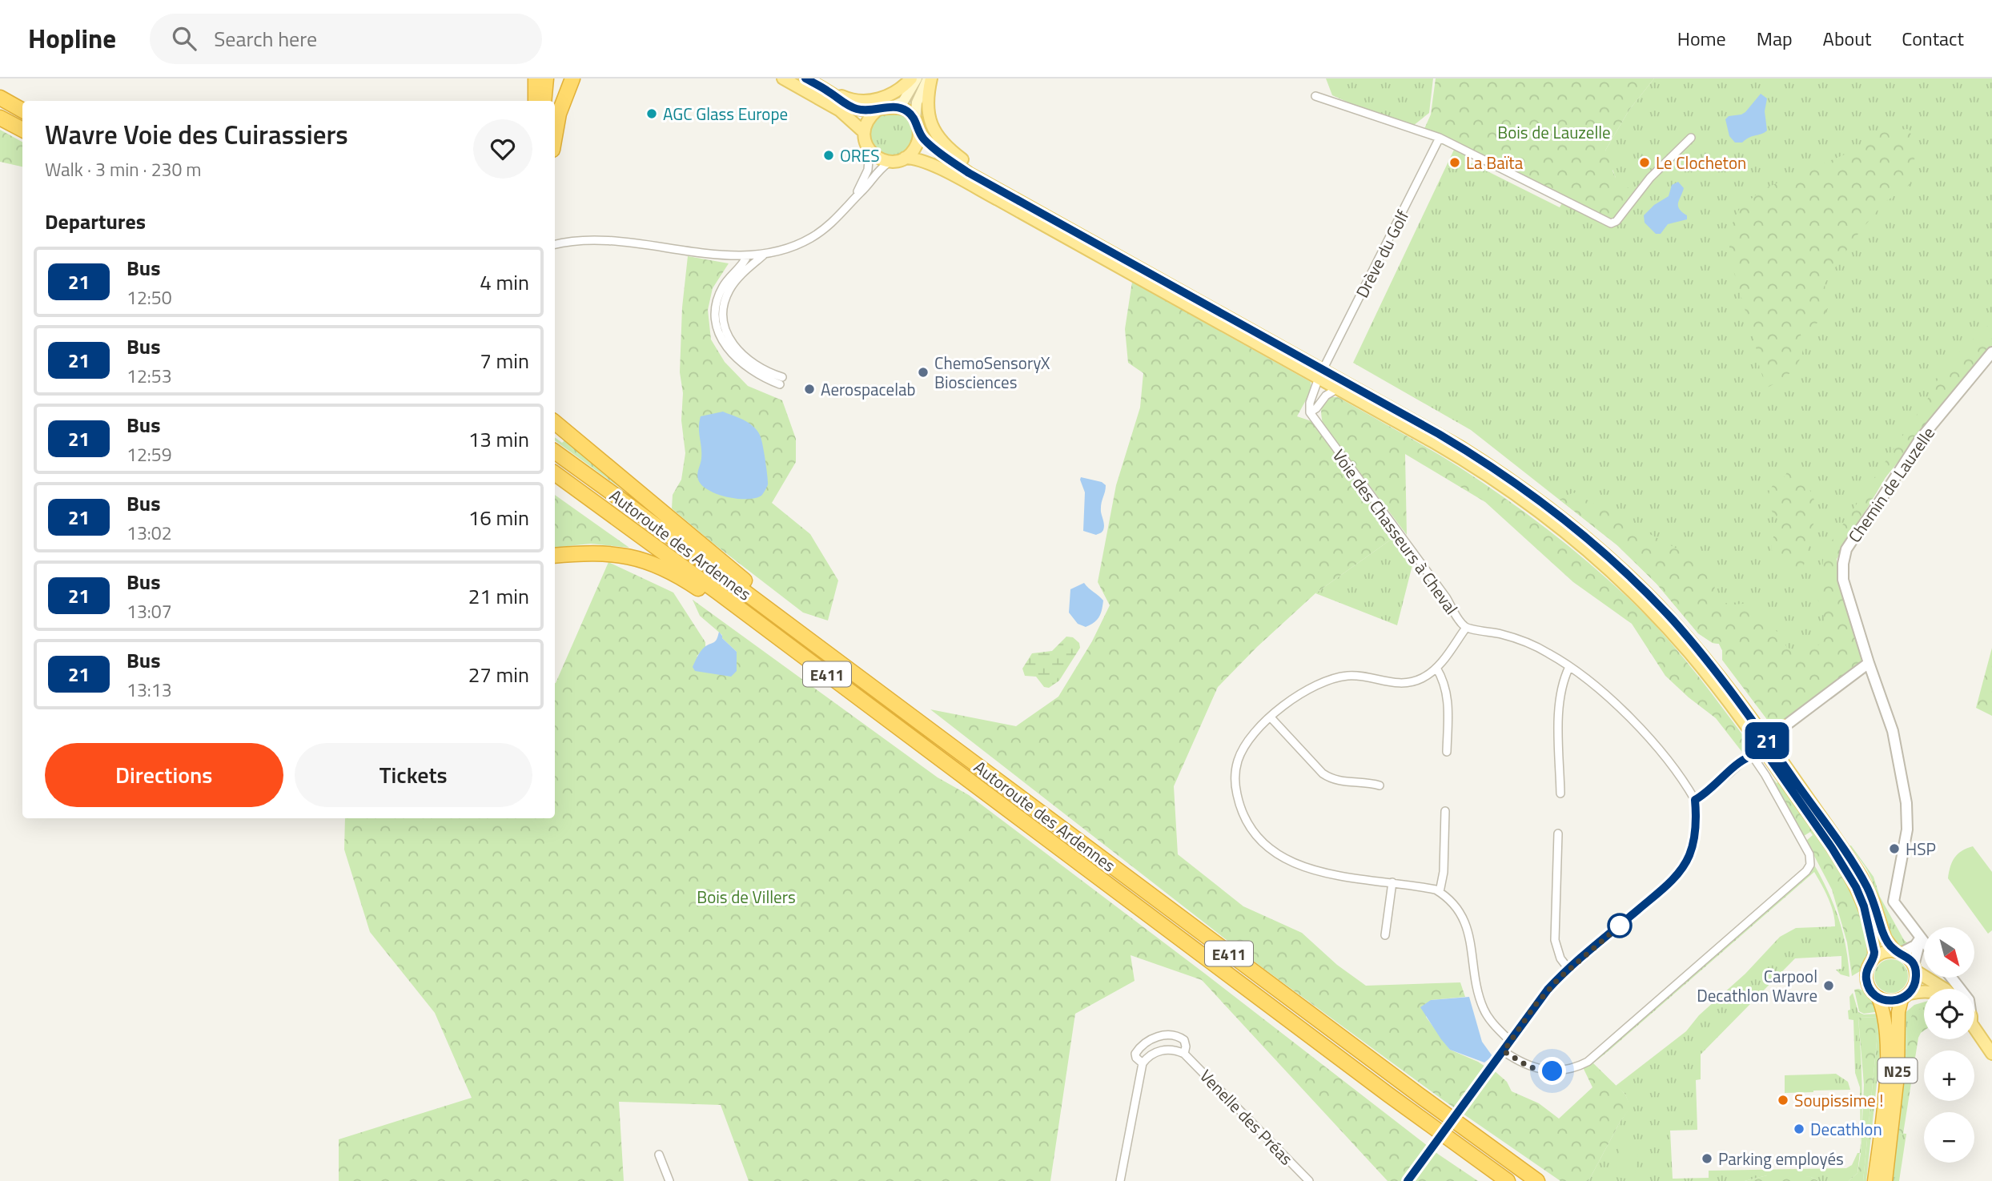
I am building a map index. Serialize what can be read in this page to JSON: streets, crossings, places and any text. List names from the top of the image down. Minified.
{"streets":{"highway":["Autoroute des Ardennes","E411","N25"],"street":["Drève du Golf","Chemin de Lauzelle","Voie des Chasseurs à Cheval","Venelle des Préas"]},"parks":["Bois de Lauzelle","Bois de Villers"],"places":["AGC Glass Europe","ORES","La Baïta","Le Clocheton","ChemoSensoryX Biosciences","Aerospacelab","HSP","Carpool Decathlon Wavre","Soupissime !","Decathlon","Parking employés"],"lines":["bus line 21"],"north":"bottom right","page":{"header":"Hopline","search":"Search here","nav":["Home","Map","About","Contact"],"on_map":"21","heading":[["Wavre Voie des Cuirassiers","Walk · 3 min · 230 m"],"Departures"],"list":[{"mark":"21","name":"Bus","note":"12:50","value":"4 min"},{"mark":"21","name":"Bus","note":"12:53","value":"7 min"},{"mark":"21","name":"Bus","note":"12:59","value":"13 min"},{"mark":"21","name":"Bus","note":"13:02","value":"16 min"},{"mark":"21","name":"Bus","note":"13:07","value":"21 min"},{"mark":"21","name":"Bus","note":"13:13","value":"27 min"}],"buttons":["Directions","Tickets"],"map_buttons":["+","−"]}}
